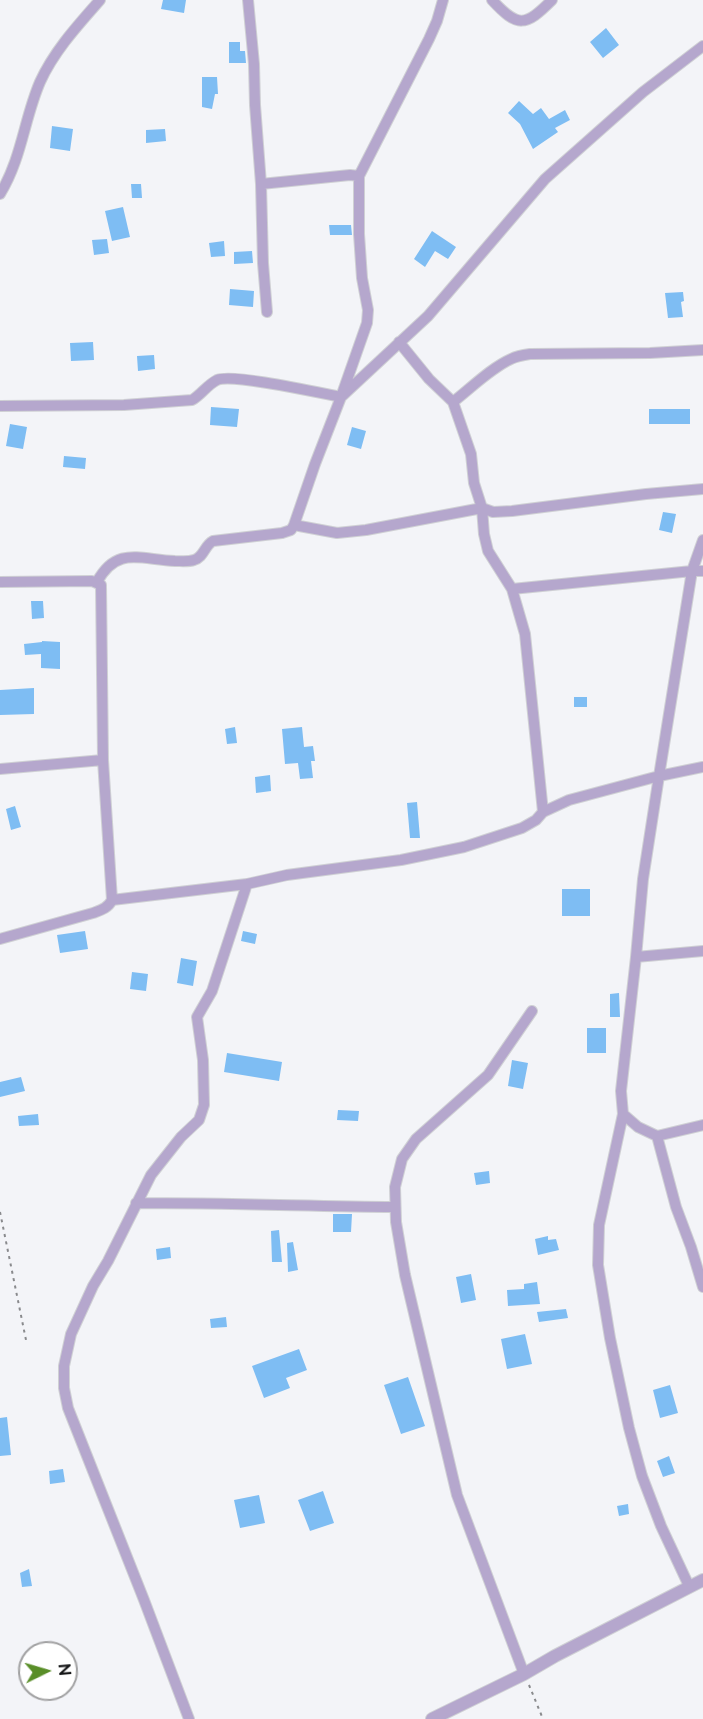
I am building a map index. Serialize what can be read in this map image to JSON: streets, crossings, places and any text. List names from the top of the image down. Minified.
{"north":"right"}
